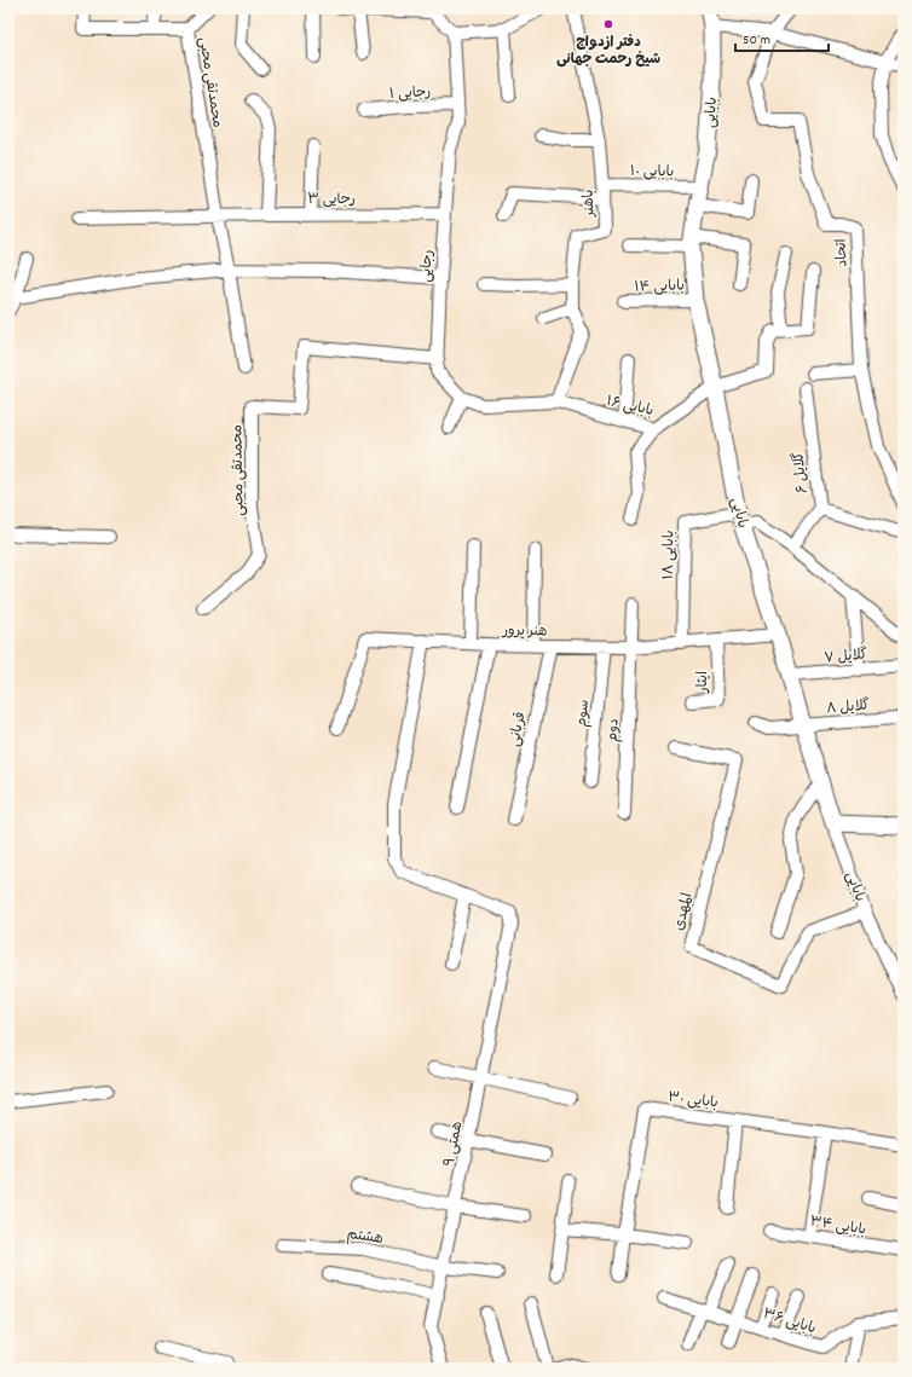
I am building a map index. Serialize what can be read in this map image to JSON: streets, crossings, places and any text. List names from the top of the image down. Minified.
{"streets":{"main road":["بابایی"],"street":["محمدتقی محبی","رجایی ۱","بابایی ۱۰","رجایی ۳","باهنر","اتحاد","رجایی","بابایی ۱۴","بابایی ۱۶","گلایل ۶","بابایی ۱۸","هنر پرور","گلایل ۷","ایثار","گلایل ۸","سوم","قربانی","دوم","المهدی","بابایی ۳۰","همتی ۹","بابایی ۳۴","هشتم","بابایی ۳۶"]},"crossings":[["محمدتقی محبی","رجایی ۳"],["محمدتقی محبی","رجایی"],["رجایی ۱","رجایی"],["بابایی","بابایی ۱۰"],["بابایی","بابایی ۱۴"],["بابایی","بابایی ۱۶"],["بابایی","بابایی ۱۸"],["بابایی","هنر پرور"],["بابایی","گلایل ۷"],["بابایی","گلایل ۸"],["بابایی","المهدی"],["بابایی ۱۰","باهنر"],["رجایی ۳","رجایی"],["باهنر","رجایی"],["باهنر","بابایی ۱۶"],["رجایی","بابایی ۱۶"],["بابایی ۱۸","هنر پرور"],["هنر پرور","ایثار"],["هنر پرور","سوم"],["هنر پرور","قربانی"],["هنر پرور","دوم"],["همتی ۹","هشتم"]],"places":["دفتر ازدواج شیخ رحمت جهانی"],"scale_bar":"50 m"}
